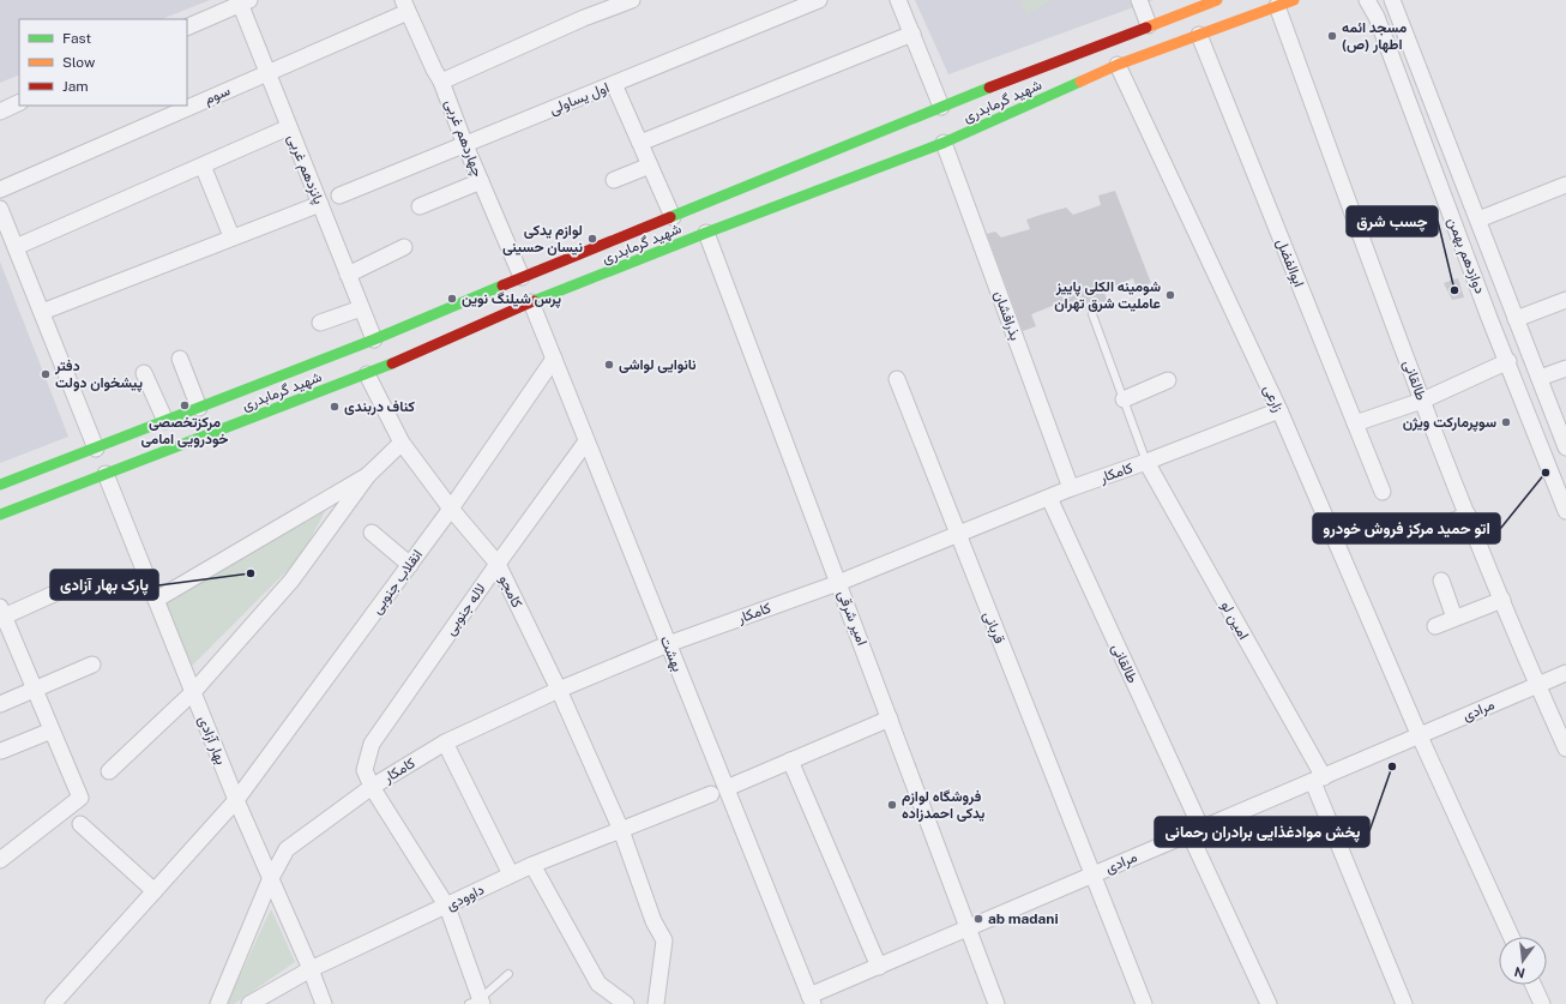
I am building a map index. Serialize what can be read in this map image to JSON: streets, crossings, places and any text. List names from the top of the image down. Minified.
{"streets":{"main road":["شهید گرمابدری"],"street":["سوم","اول یساولی","چهاردهم غربی","پانزدهم غربی","دوازدهم بهمن","ابوالفضل","بذرافشان","طالقانی","زارعی","کامکار","انقلاب جنوبی","کامجو","لاله جنوبی","امیر شرقی","امین لو","قربانی","بهشت","مرادی","بهار آزادی","داوودی"]},"crossings":[["سوم","چهاردهم غربی"],["سوم","پانزدهم غربی"],["اول یساولی","چهاردهم غربی"],["شهید گرمابدری","چهاردهم غربی"],["شهید گرمابدری","پانزدهم غربی"],["شهید گرمابدری","ابوالفضل"],["شهید گرمابدری","بذرافشان"],["شهید گرمابدری","طالقانی"],["شهید گرمابدری","زارعی"],["شهید گرمابدری","کامجو"],["شهید گرمابدری","امیر شرقی"],["شهید گرمابدری","بهشت"],["شهید گرمابدری","بهار آزادی"],["چهاردهم غربی","بهشت"],["بذرافشان","کامکار"],["طالقانی","کامکار"],["طالقانی","مرادی"],["زارعی","کامکار"],["زارعی","مرادی"],["کامکار","کامجو"],["کامکار","لاله جنوبی"],["کامکار","امیر شرقی"],["کامکار","امین لو"],["کامکار","قربانی"],["کامکار","بهشت"],["کامکار","بهار آزادی"],["انقلاب جنوبی","کامجو"],["انقلاب جنوبی","بهشت"],["انقلاب جنوبی","بهار آزادی"],["کامجو","لاله جنوبی"],["کامجو","داوودی"],["لاله جنوبی","بهشت"],["لاله جنوبی","داوودی"],["امیر شرقی","مرادی"],["امین لو","مرادی"],["قربانی","مرادی"],["بهشت","مرادی"],["بهار آزادی","داوودی"]],"places":["مسجد ائمه اطهار (ص)","لوازم یدکی نیسان حسینی","چسب شرق","شومینه الکلی پاییز عاملیت شرق تهران","پرس شیلنگ نوین","نانوایی لواشی","دفتر پیشخوان دولت","مرکزتخصصی خودرویی امامی","کناف دربندی","سوپرمارکت ویژن","اتو حمید مرکز فروش خودرو","پارک بهار آزادی","پخش موادغذایی برادران رحمانی","فروشگاه لوازم یدکی احمدزاده","ab madani"],"legend":["Fast","Slow","Jam"],"north":"bottom"}
